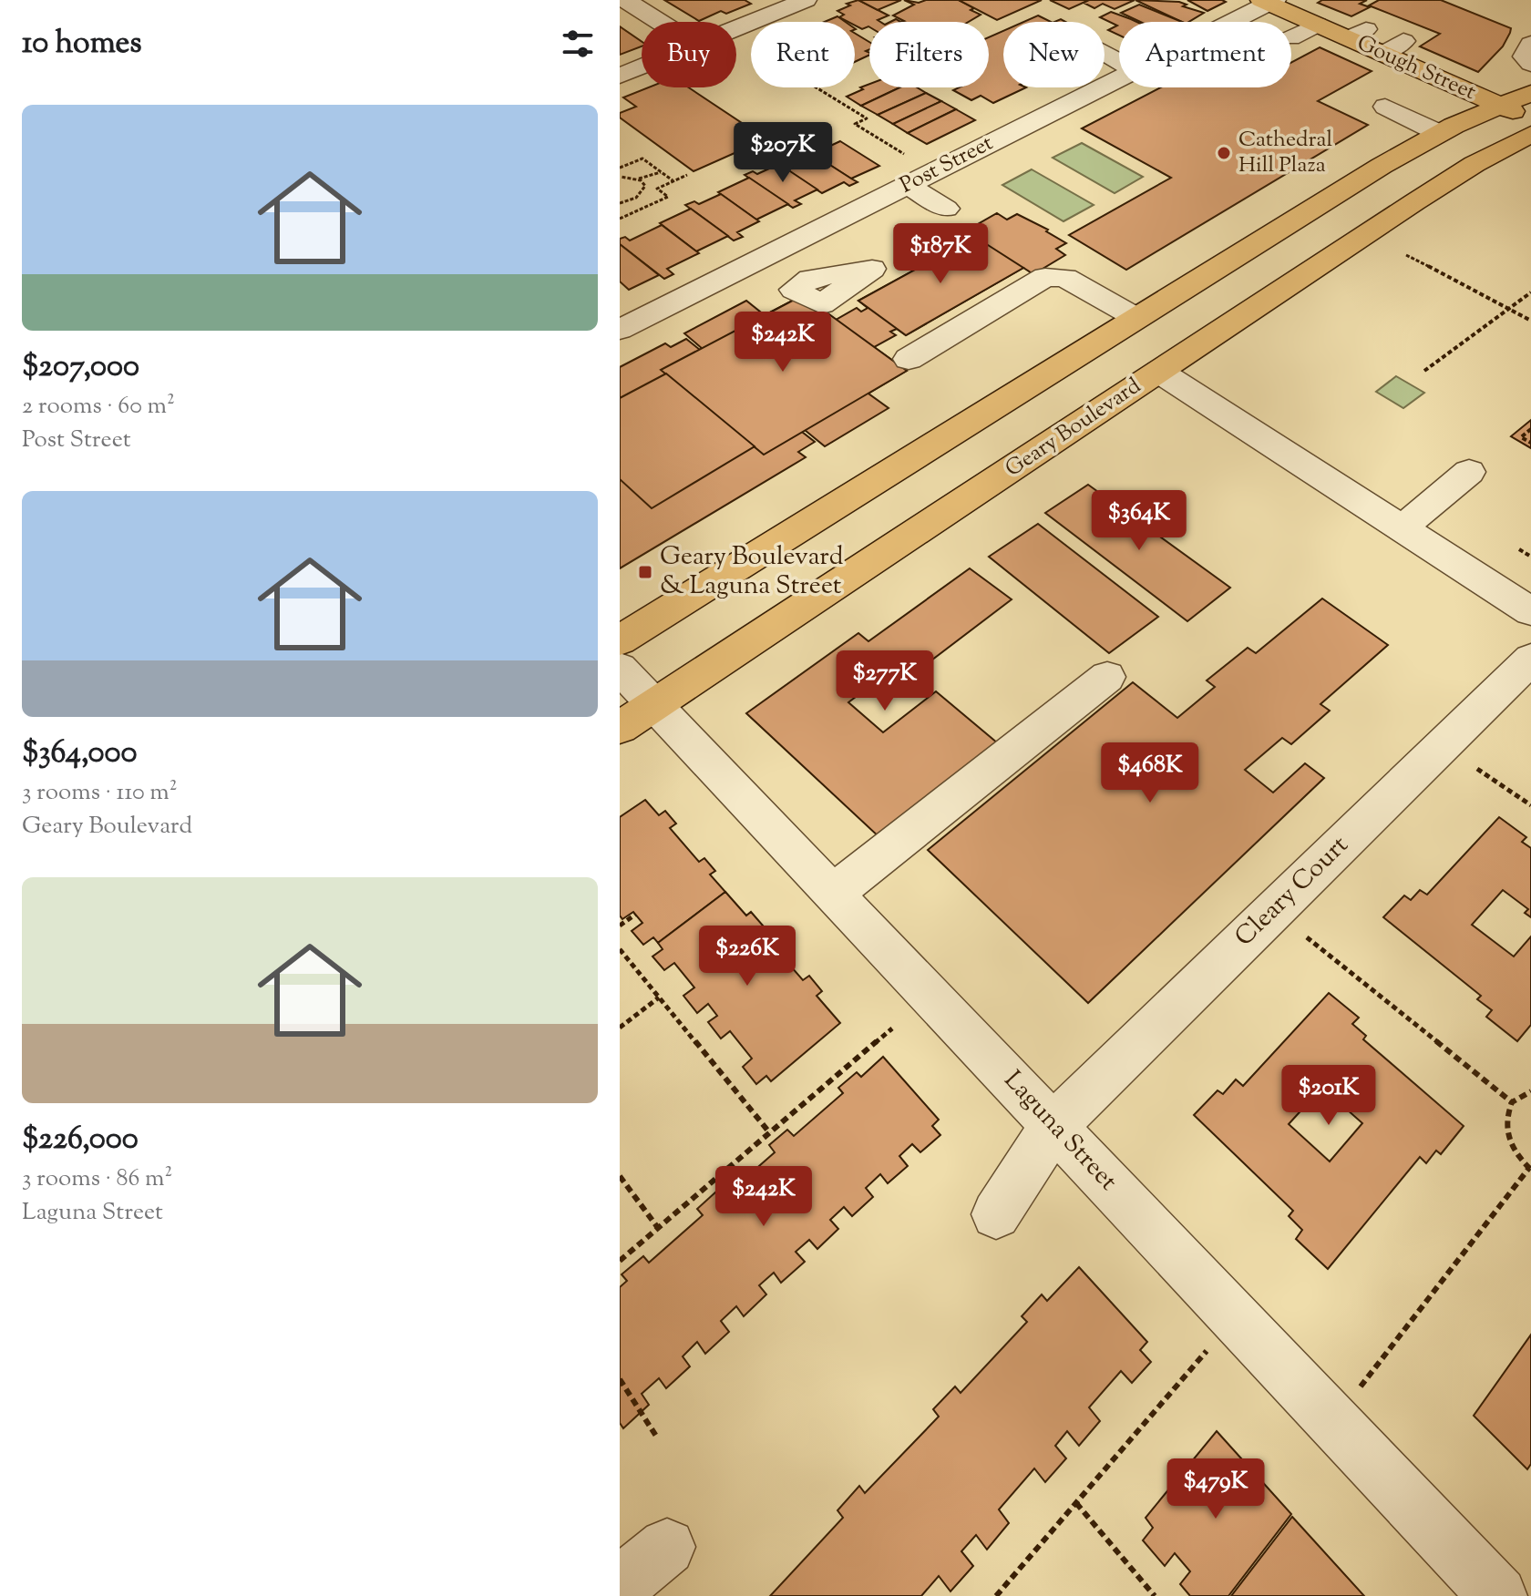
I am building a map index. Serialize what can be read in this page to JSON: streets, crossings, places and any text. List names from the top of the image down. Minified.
{"streets":{"main road":["Gough Street","Geary Boulevard"],"street":["Post Street","Cleary Court","Laguna Street"]},"crossings":[["Gough Street","Post Street"],["Geary Boulevard","Laguna Street"],["Cleary Court","Laguna Street"]],"places":{"other":["Cathedral Hill Plaza"],"transit":["Geary Boulevard & Laguna Street"]},"page":{"heading":"10 homes","chip":["Buy","Rent","Filters","New","Apartment"],"list":[{"name":"$207,000","note":"2 rooms · 60 m² · Post Street"},{"name":"$364,000","note":"3 rooms · 110 m² · Geary Boulevard"},{"name":"$226,000","note":"3 rooms · 86 m² · Laguna Street"}],"price":["$207K","$187K","$242K","$364K","$277K","$468K","$226K","$201K","$242K","$479K"]}}
